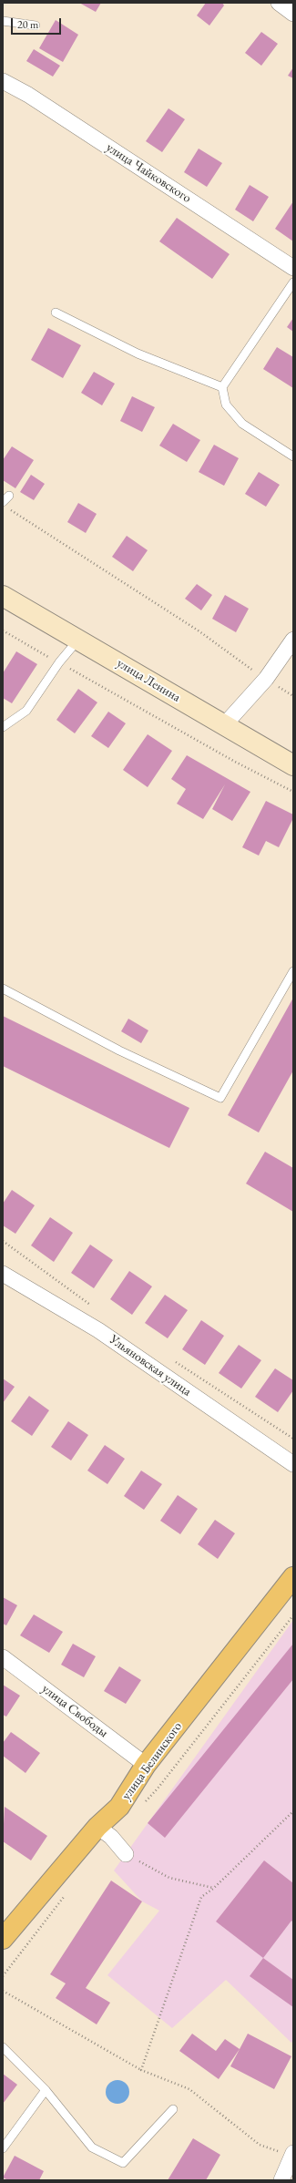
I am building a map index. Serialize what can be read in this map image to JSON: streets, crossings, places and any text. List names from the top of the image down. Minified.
{"streets":{"main road":["улица Ленина","улица Белинского"],"street":["улица Чайковского","Ульяновская улица","улица Свободы"]},"crossings":[["улица Свободы","улица Белинского"]],"scale_bar":"20 m"}
